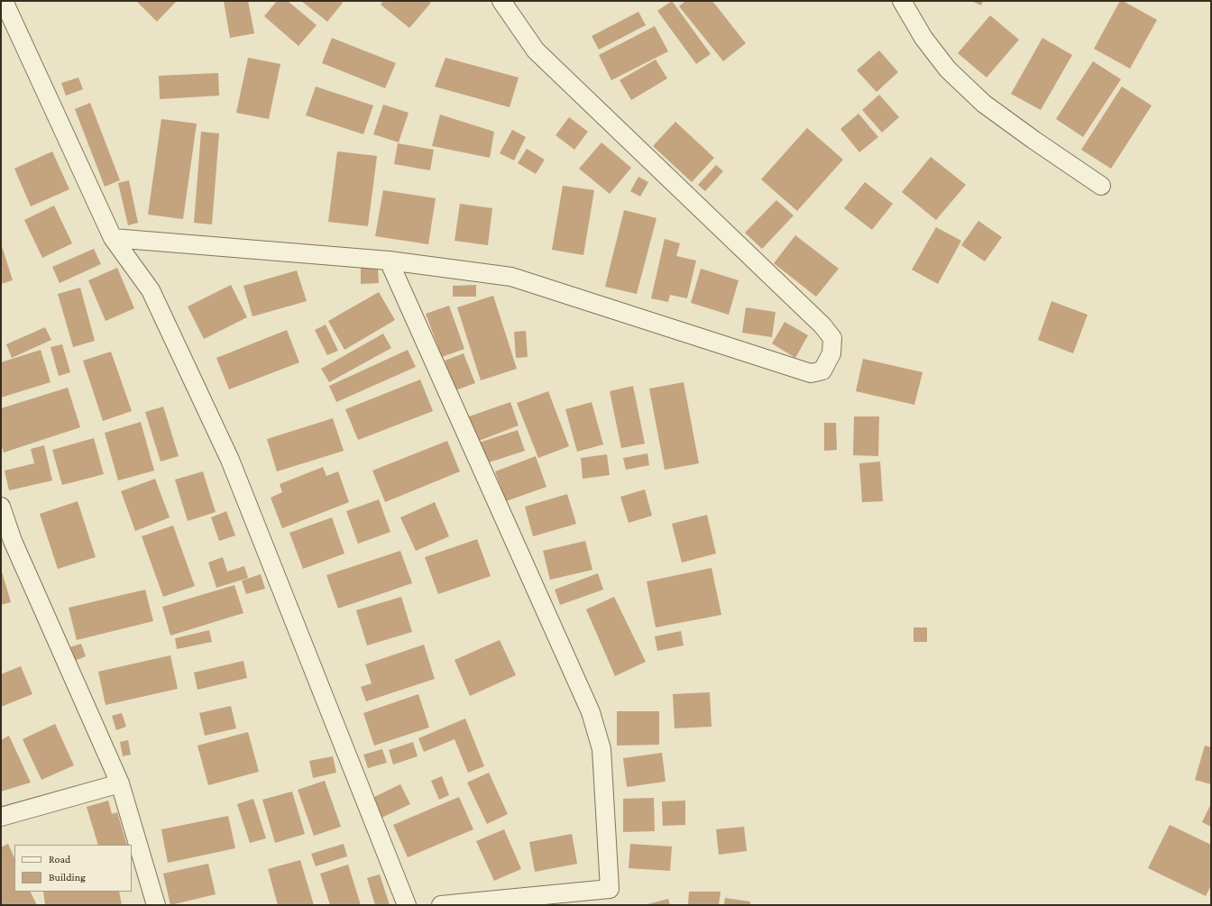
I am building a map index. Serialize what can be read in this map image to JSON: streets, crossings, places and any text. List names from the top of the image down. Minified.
{"legend":["Road","Building"]}
